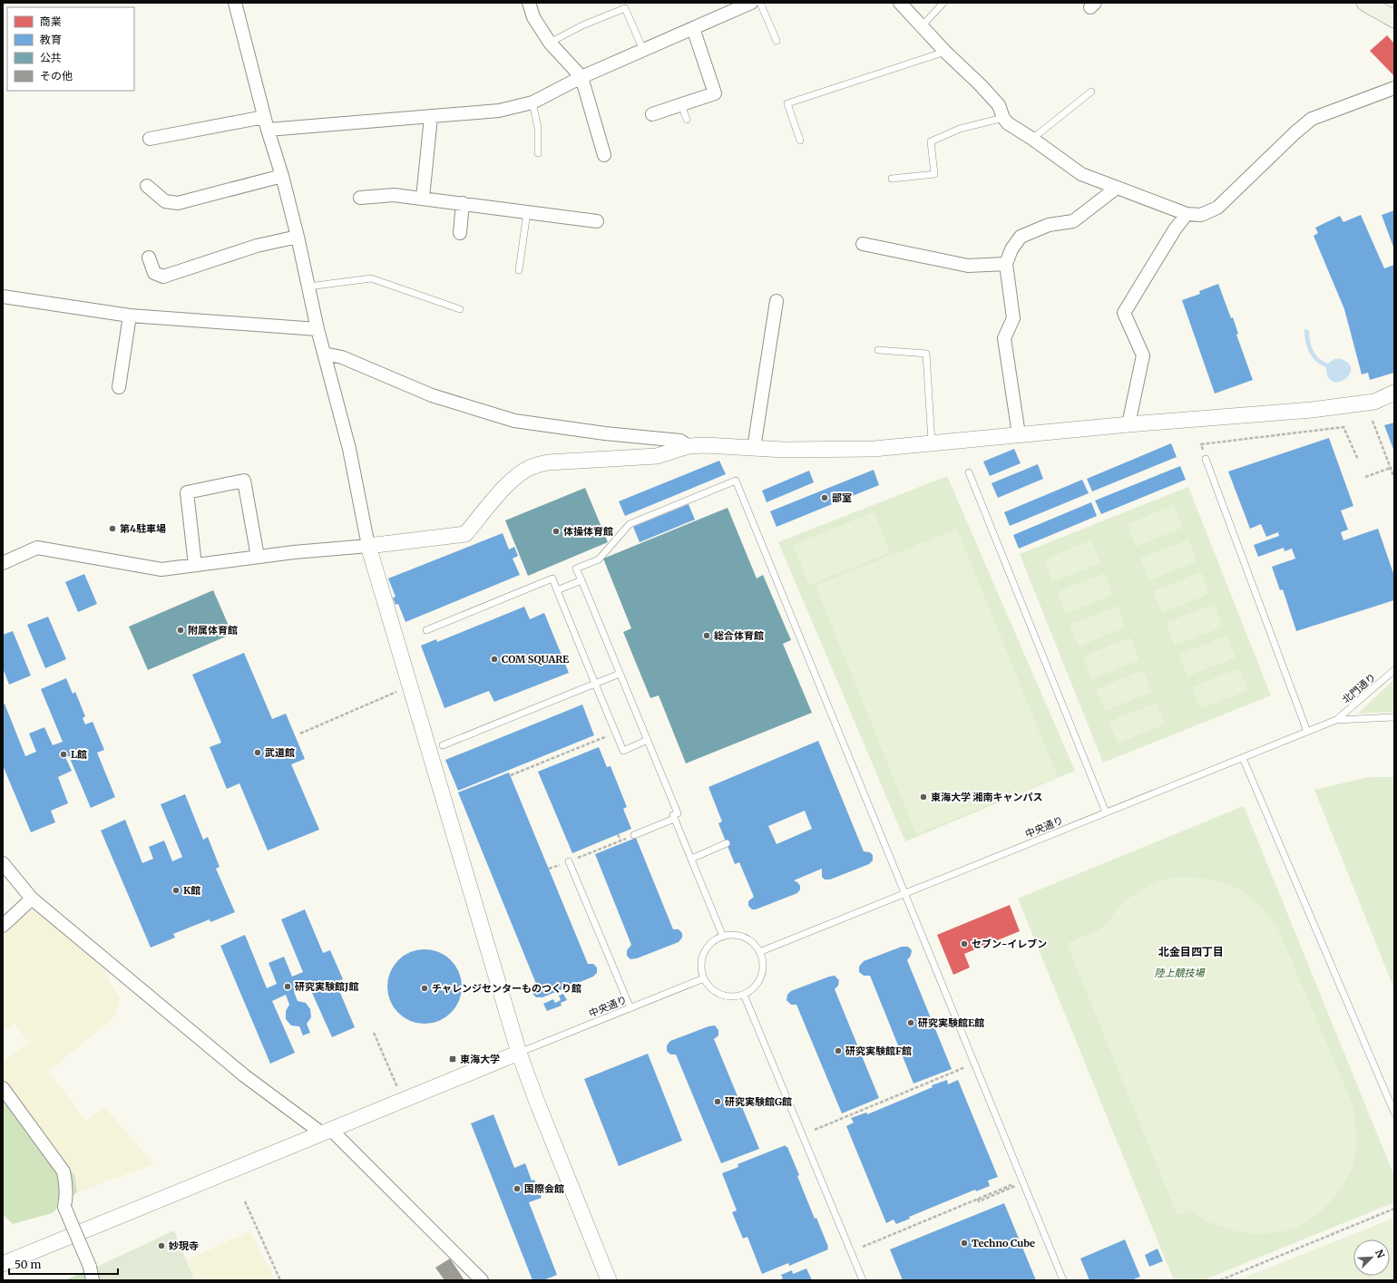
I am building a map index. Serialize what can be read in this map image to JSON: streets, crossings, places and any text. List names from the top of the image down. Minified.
{"streets":{"lane":["北門通り","中央通り"]},"crossings":[["北門通り","中央通り"]],"districts":["北金目四丁目"],"parks":["陸上競技場"],"places":{"other":["部室","第4駐車場","体操体育館","附属体育館","総合体育館","COM SQUARE","武道館","L館","東海大学 湘南キャンパス","K館","セブン-イレブン","研究実験館J館","チャレンジセンターものつくり館","研究実験館E館","研究実験館F館","研究実験館G館","国際会館","Techno Cube","妙現寺"],"transit":["東海大学"]},"legend":["商業","教育","公共","その他"],"scale_bar":"50 m","north":"top right"}
